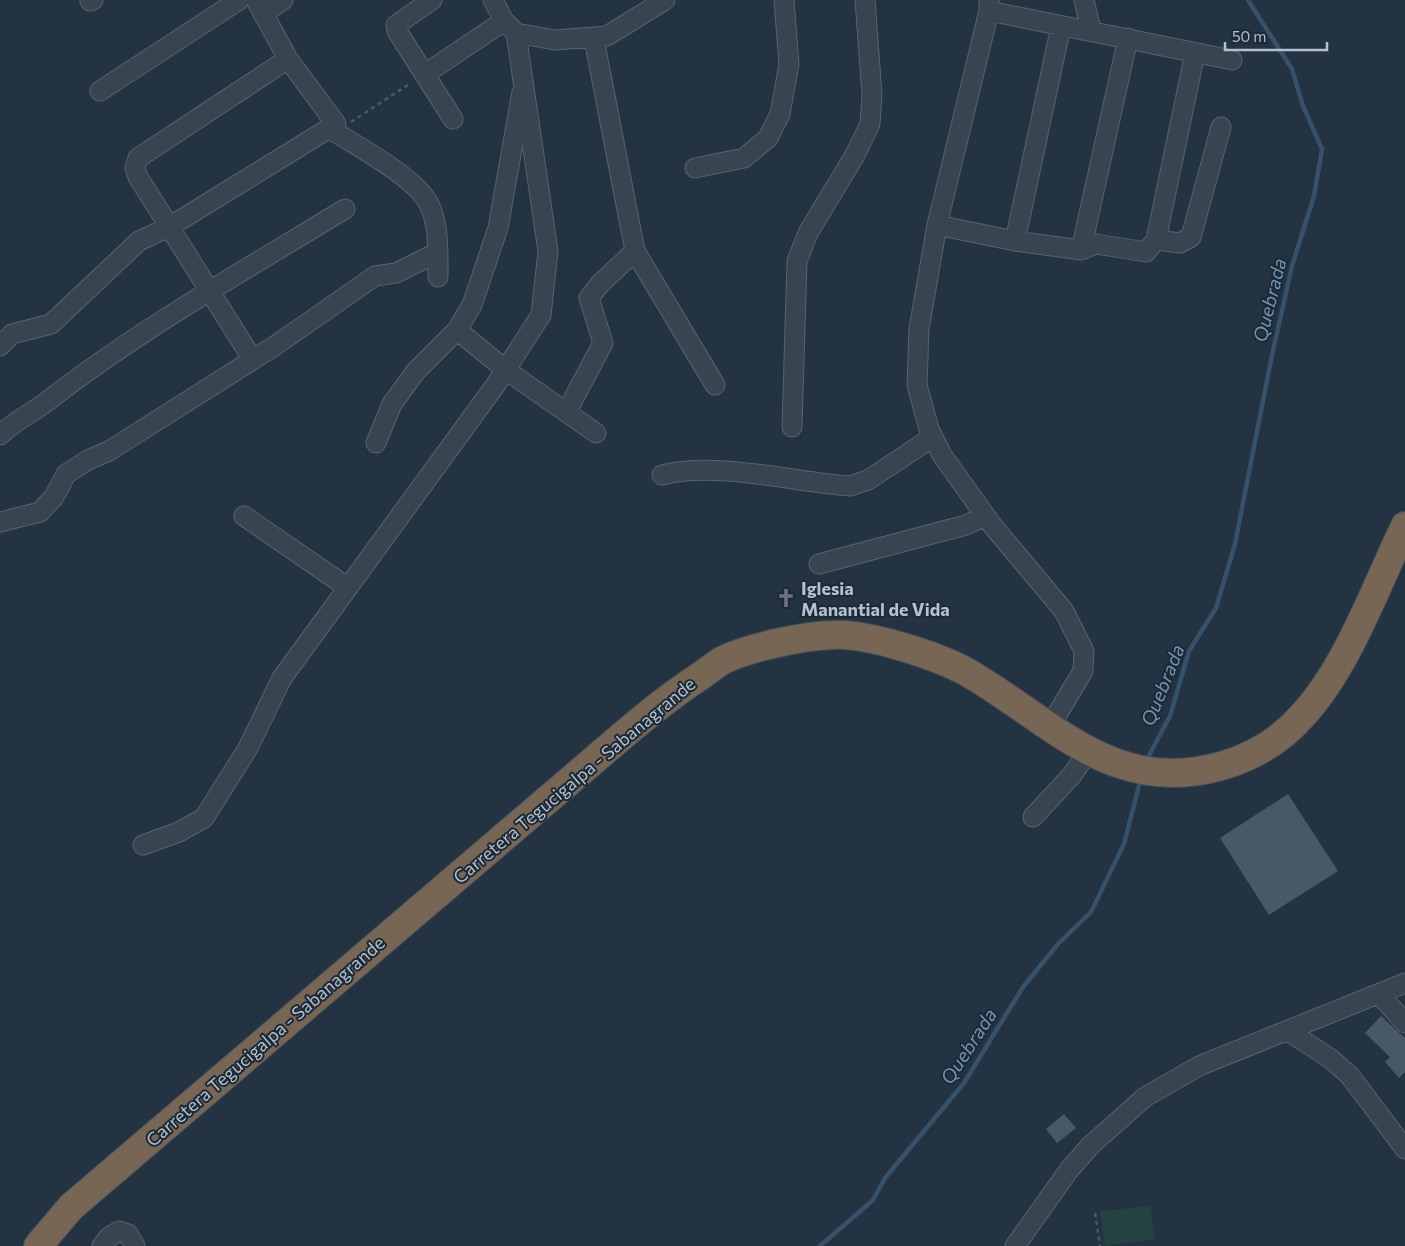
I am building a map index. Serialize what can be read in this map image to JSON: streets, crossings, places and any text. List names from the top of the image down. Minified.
{"streets":{"highway":["Carretera Tegucigalpa - Sabanagrande"]},"water":["Quebrada"],"places":{"church":["Iglesia Manantial de Vida"]},"scale_bar":"50 m"}
